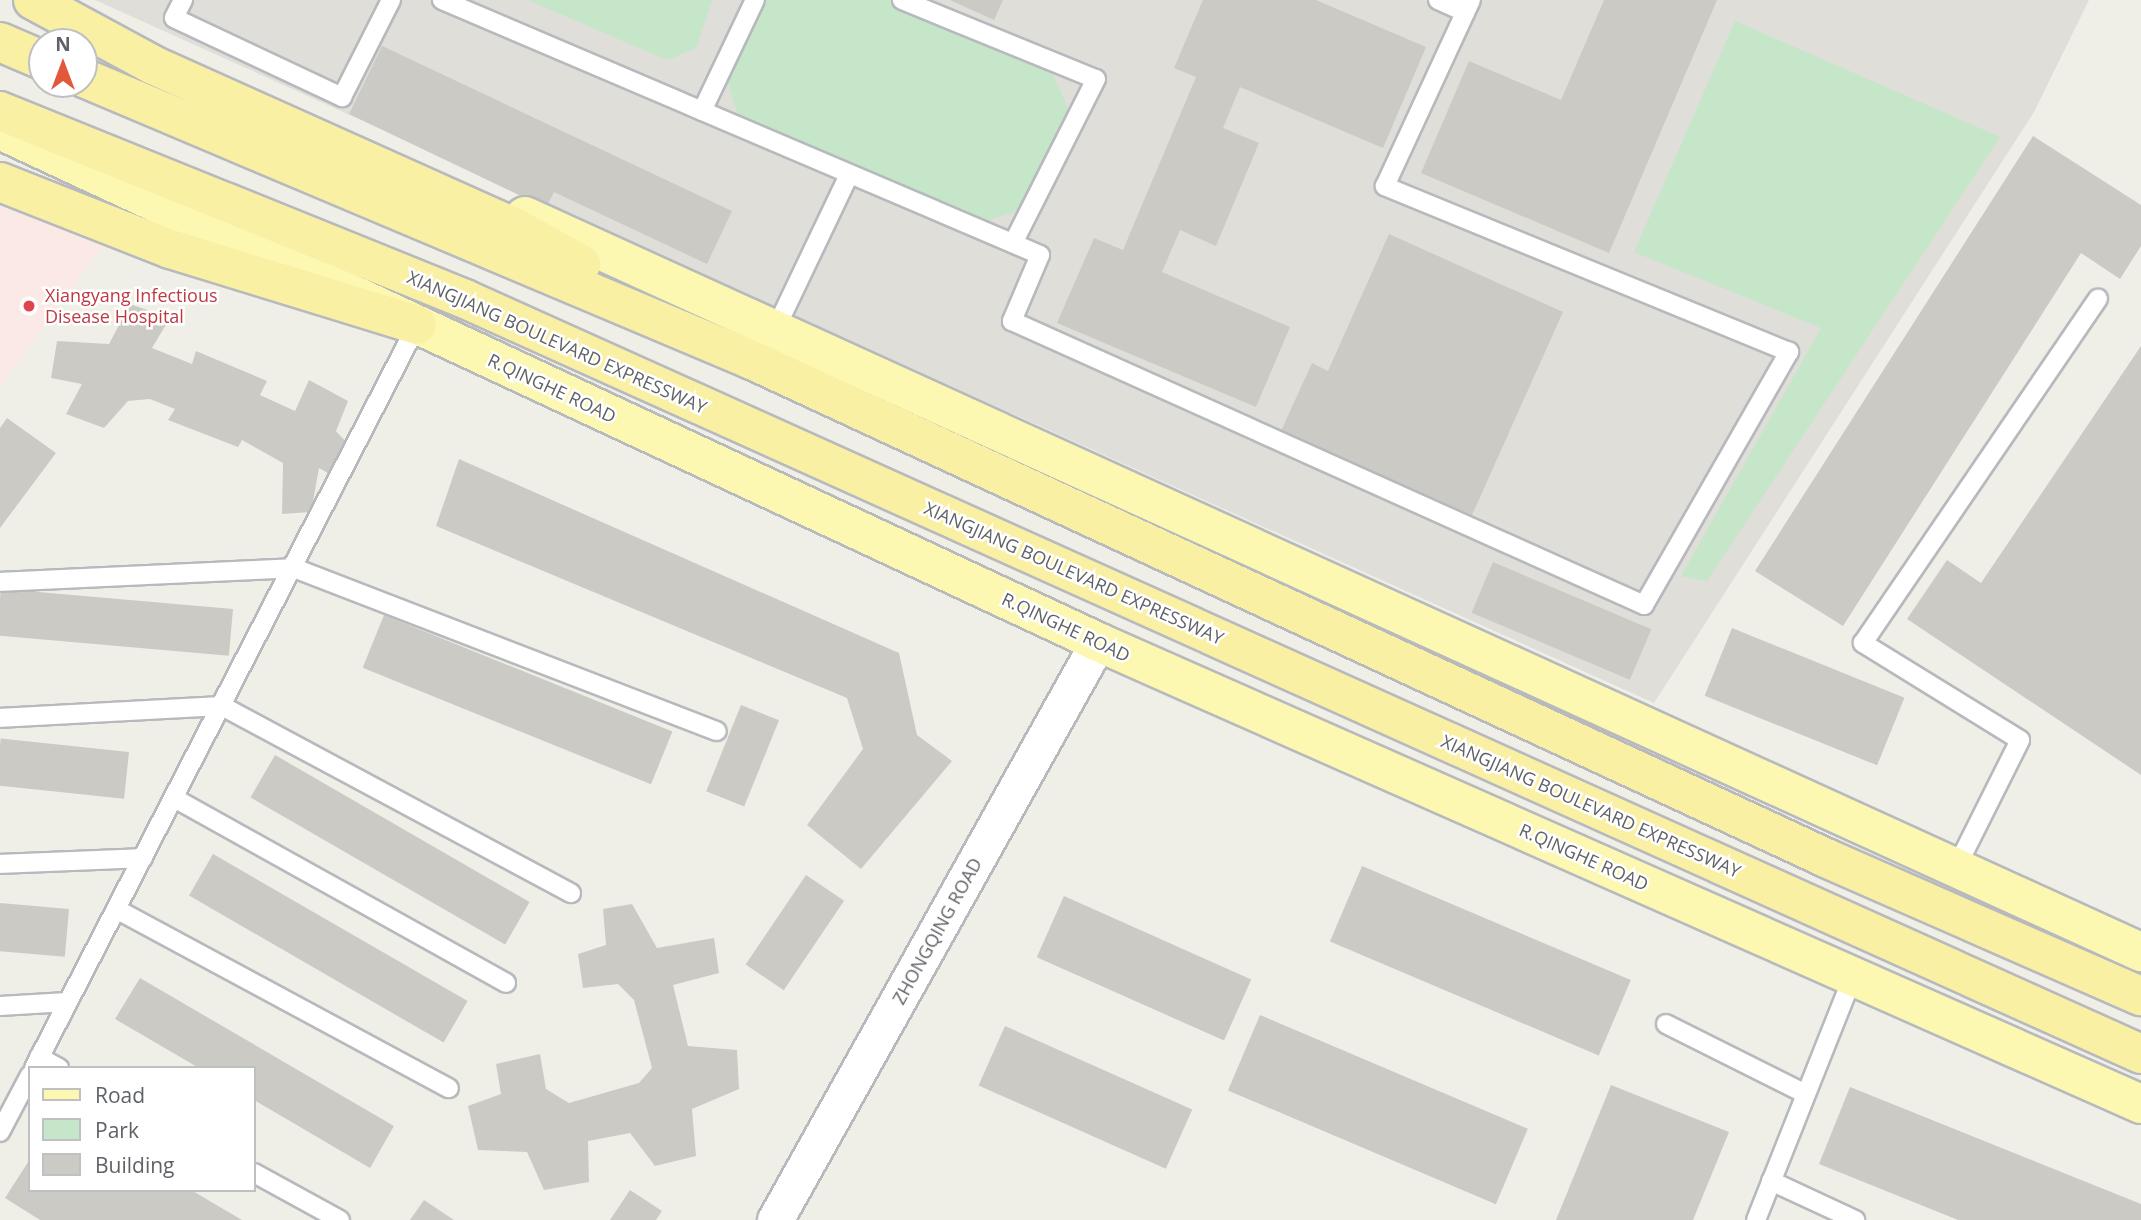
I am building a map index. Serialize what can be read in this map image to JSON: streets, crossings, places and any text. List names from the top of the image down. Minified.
{"streets":{"highway":["XIANGJIANG BOULEVARD EXPRESSWAY"],"main road":["R.QINGHE ROAD"],"street":["ZHONGQING ROAD"]},"crossings":[["R.QINGHE ROAD","ZHONGQING ROAD"]],"places":["Xiangyang Infectious Disease Hospital"],"legend":["Road","Park","Building"],"north":"top"}
